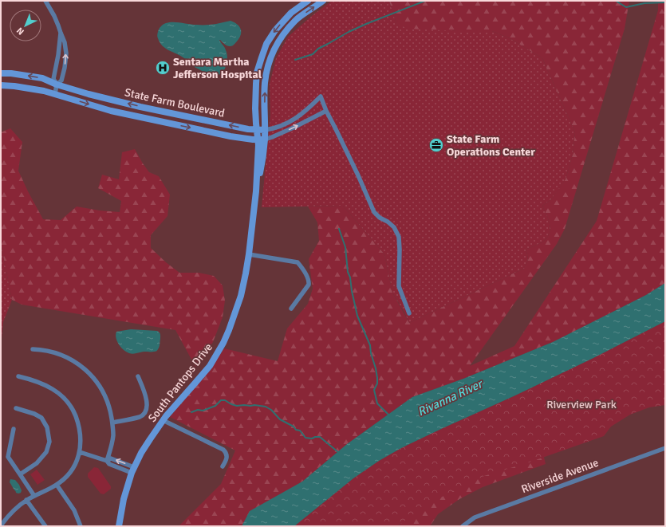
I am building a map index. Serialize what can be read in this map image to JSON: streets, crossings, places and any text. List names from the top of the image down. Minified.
{"streets":{"street":["State Farm Boulevard","South Pantops Drive","Riverside Avenue"]},"crossings":[["State Farm Boulevard","South Pantops Drive"]],"water":["Rivanna River"],"parks":["Riverview Park"],"places":{"hospital":["Sentara Martha Jefferson Hospital"],"office":["State Farm Operations Center"]},"north":"bottom left"}
